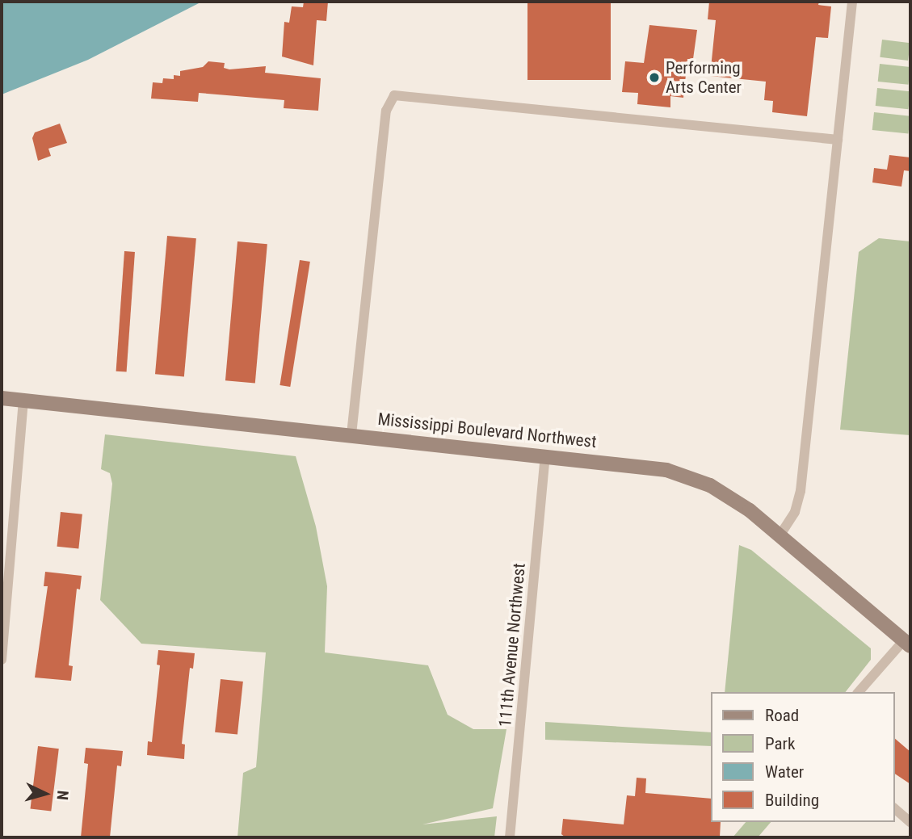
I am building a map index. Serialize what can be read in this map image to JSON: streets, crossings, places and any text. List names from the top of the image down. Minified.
{"streets":{"street":["Mississippi Boulevard Northwest","111th Avenue Northwest"]},"crossings":[["Mississippi Boulevard Northwest","111th Avenue Northwest"]],"places":["Performing Arts Center"],"legend":["Road","Park","Water","Building"],"north":"right"}
